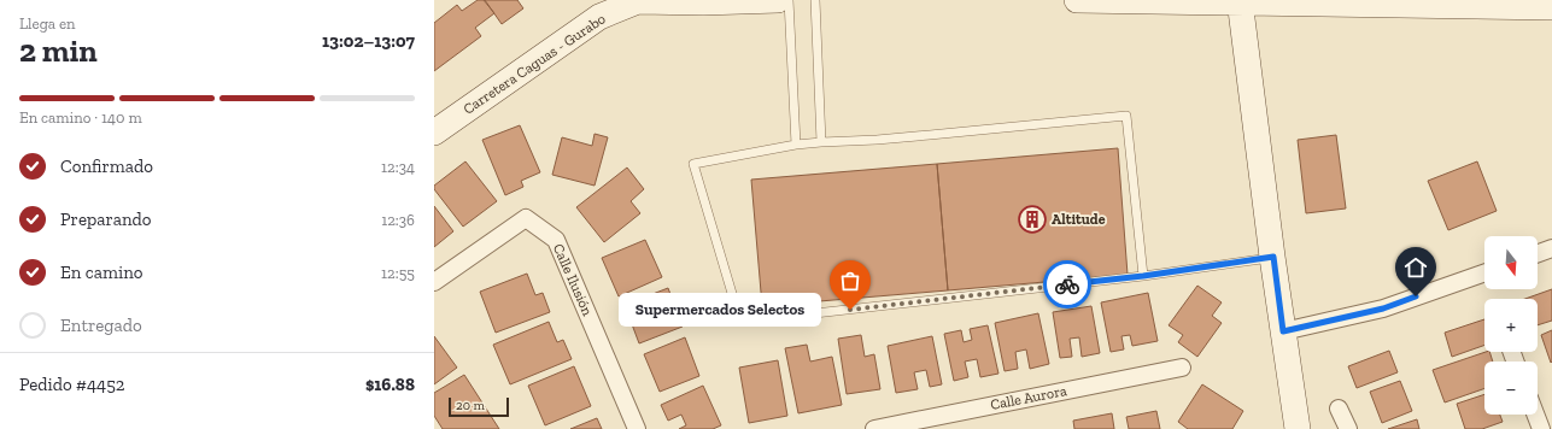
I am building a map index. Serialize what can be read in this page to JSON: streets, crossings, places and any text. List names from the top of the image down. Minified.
{"streets":{"main road":["Carretera Caguas - Gurabo"],"street":["Calle Ilusión","Calle Aurora"]},"places":{"building":["Altitude"],"other":["Supermercados Selectos"]},"scale_bar":"20 m","north":"bottom","page":{"heading":["2 min","Llega en","13:02–13:07"],"panel":["Pedido #4452","$16.88"],"bar":"En camino · 140 m","list":[["Confirmado","12:34"],["Preparando","12:36"],["En camino","12:55"],"Entregado"],"map_buttons":["+","−"],"bubble":"Supermercados Selectos","scale":"20 m"}}
